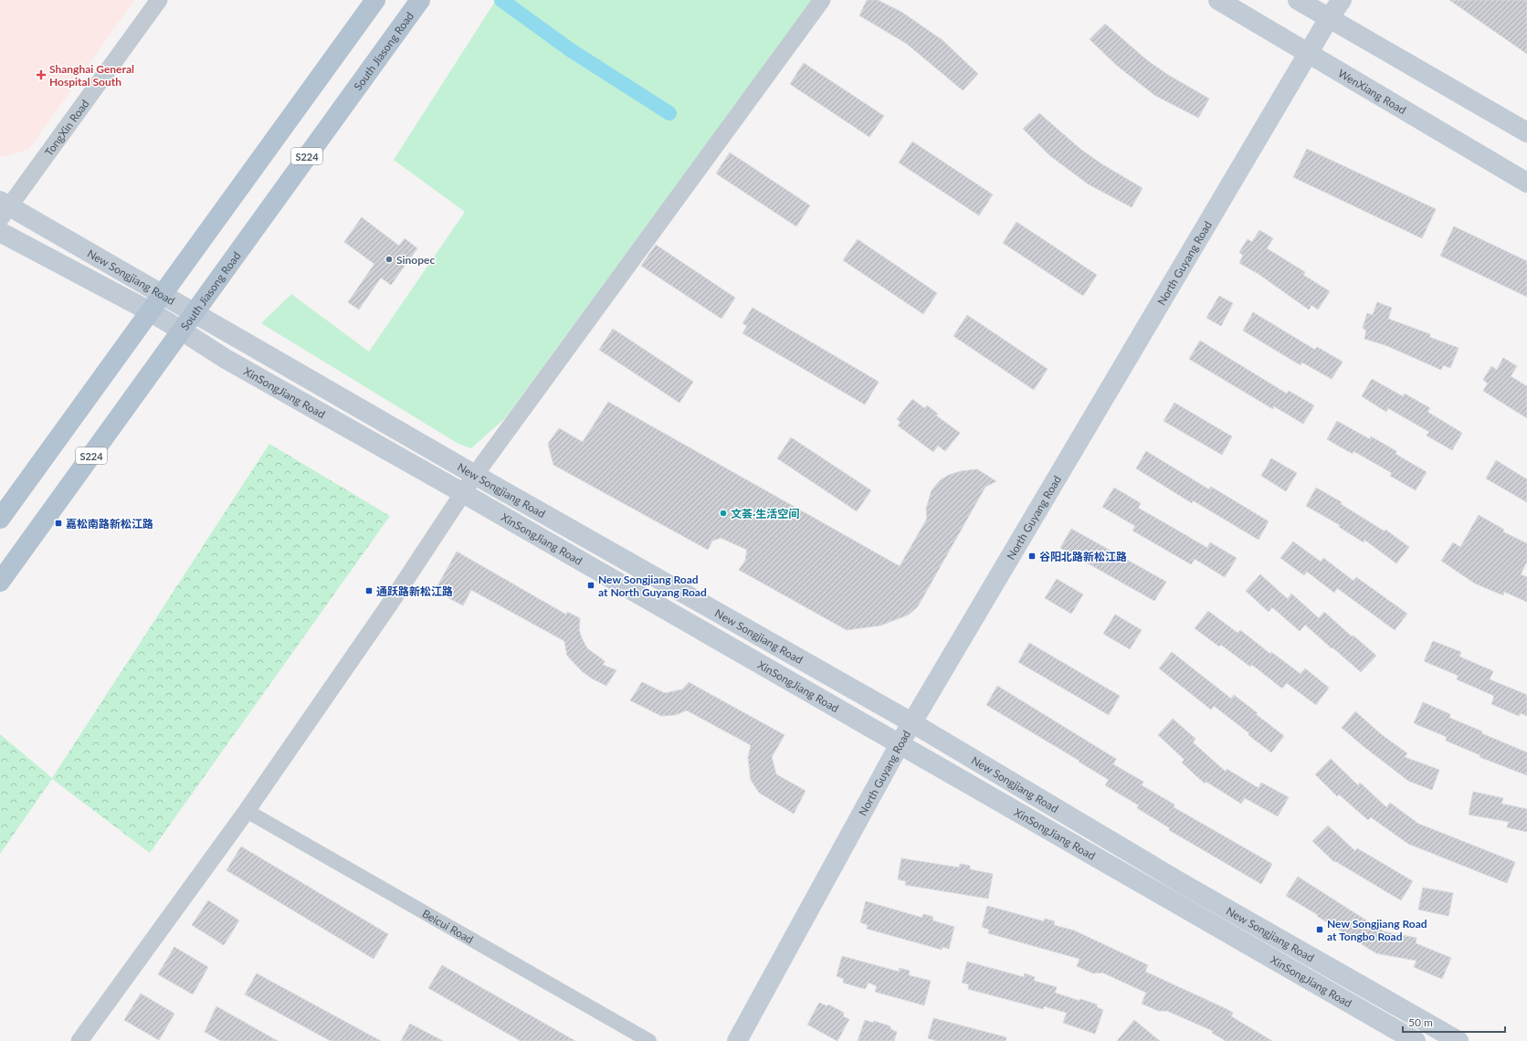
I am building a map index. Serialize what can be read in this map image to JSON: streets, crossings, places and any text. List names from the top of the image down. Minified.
{"streets":{"main road":["South Jiasong Road","WenXiang Road","S224","North Guyang Road","New Songjiang Road","XinSongJiang Road"],"street":["TongXin Road","Beicui Road"]},"crossings":[["South Jiasong Road","New Songjiang Road"],["South Jiasong Road","XinSongJiang Road"],["WenXiang Road","North Guyang Road"],["TongXin Road","New Songjiang Road"],["North Guyang Road","New Songjiang Road"],["North Guyang Road","XinSongJiang Road"],["New Songjiang Road","XinSongJiang Road"]],"places":{"health":["Shanghai General Hospital South"],"other":["Sinopec","文荟·生活空间"],"transit":["嘉松南路新松江路","谷阳北路新松江路","New Songjiang Road at North Guyang Road","通跃路新松江路","New Songjiang Road at Tongbo Road"]},"scale_bar":"50 m"}
